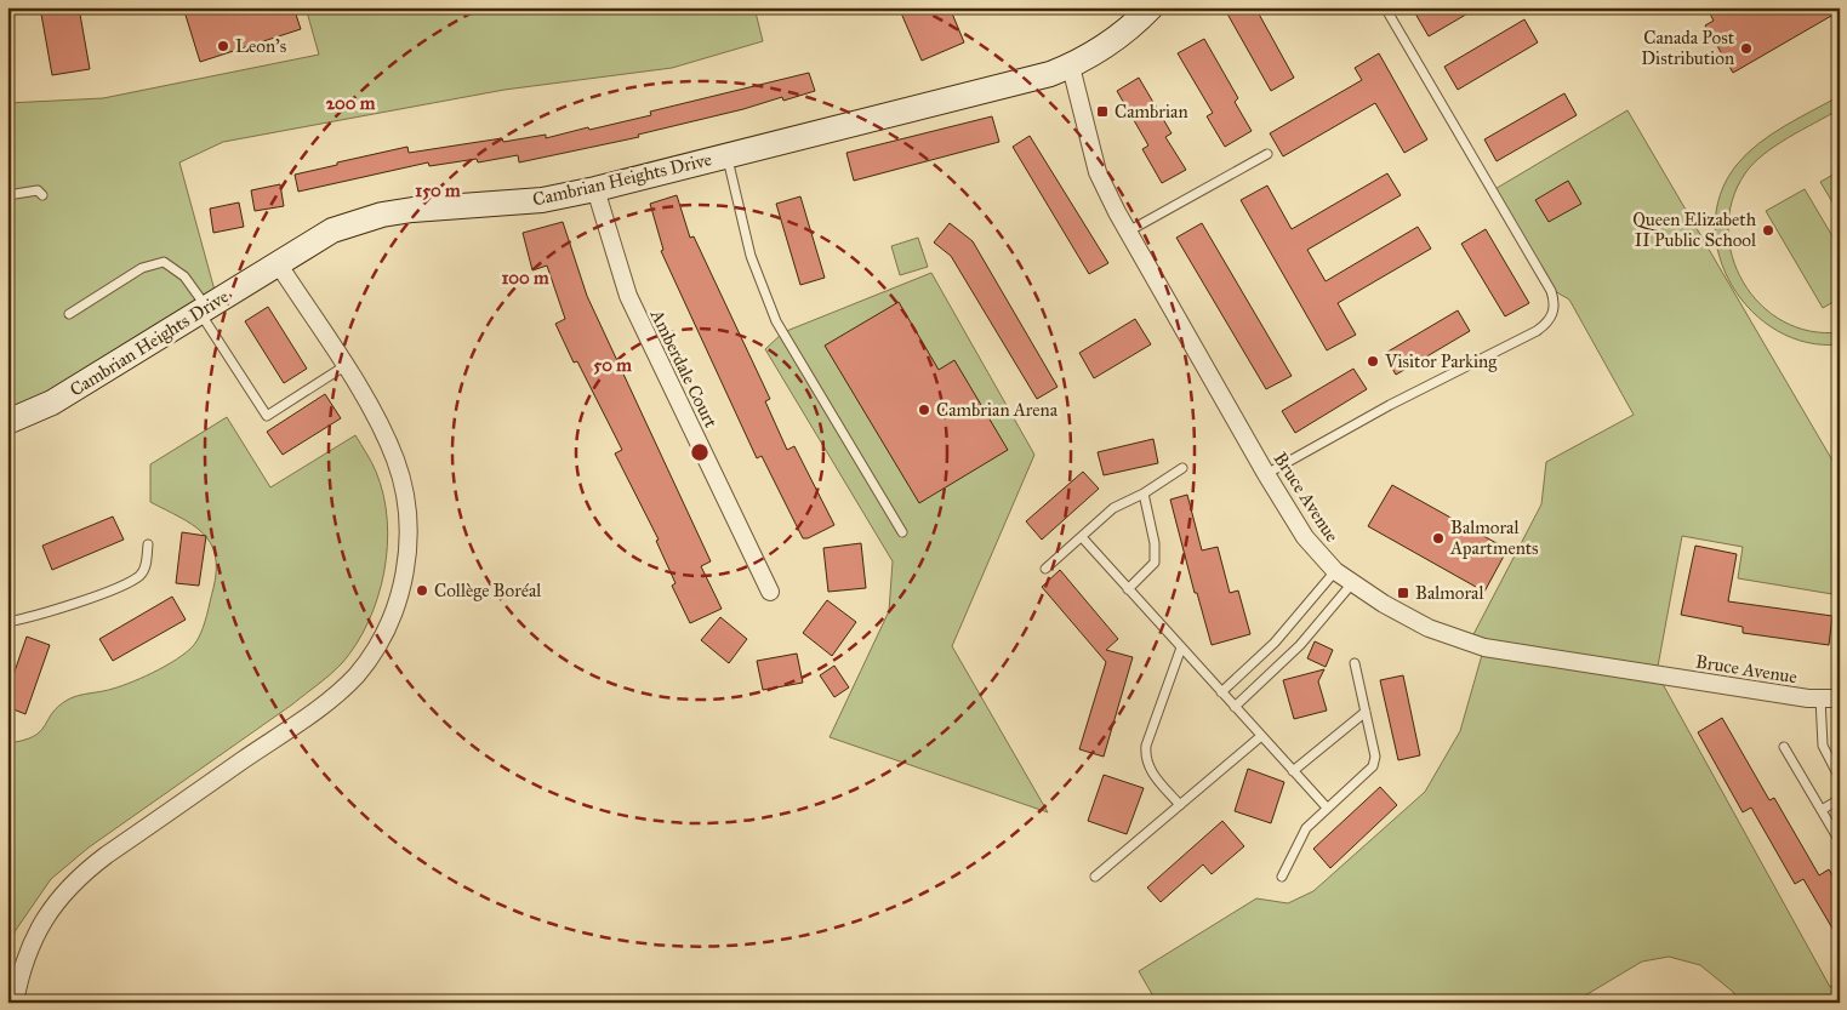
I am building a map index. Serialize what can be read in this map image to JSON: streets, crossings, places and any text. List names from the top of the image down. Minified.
{"streets":{"street":["Cambrian Heights Drive","Amberdale Court","Bruce Avenue"]},"crossings":[["Cambrian Heights Drive","Amberdale Court"],["Cambrian Heights Drive","Bruce Avenue"]],"places":{"other":["Leon's","Canada Post Distribution","Queen Elizabeth II Public School","Visitor Parking","Cambrian Arena","Balmoral Apartments","Collège Boréal"],"transit":["Cambrian","Balmoral"]},"rings":["200 m","150 m","100 m","50 m"]}
